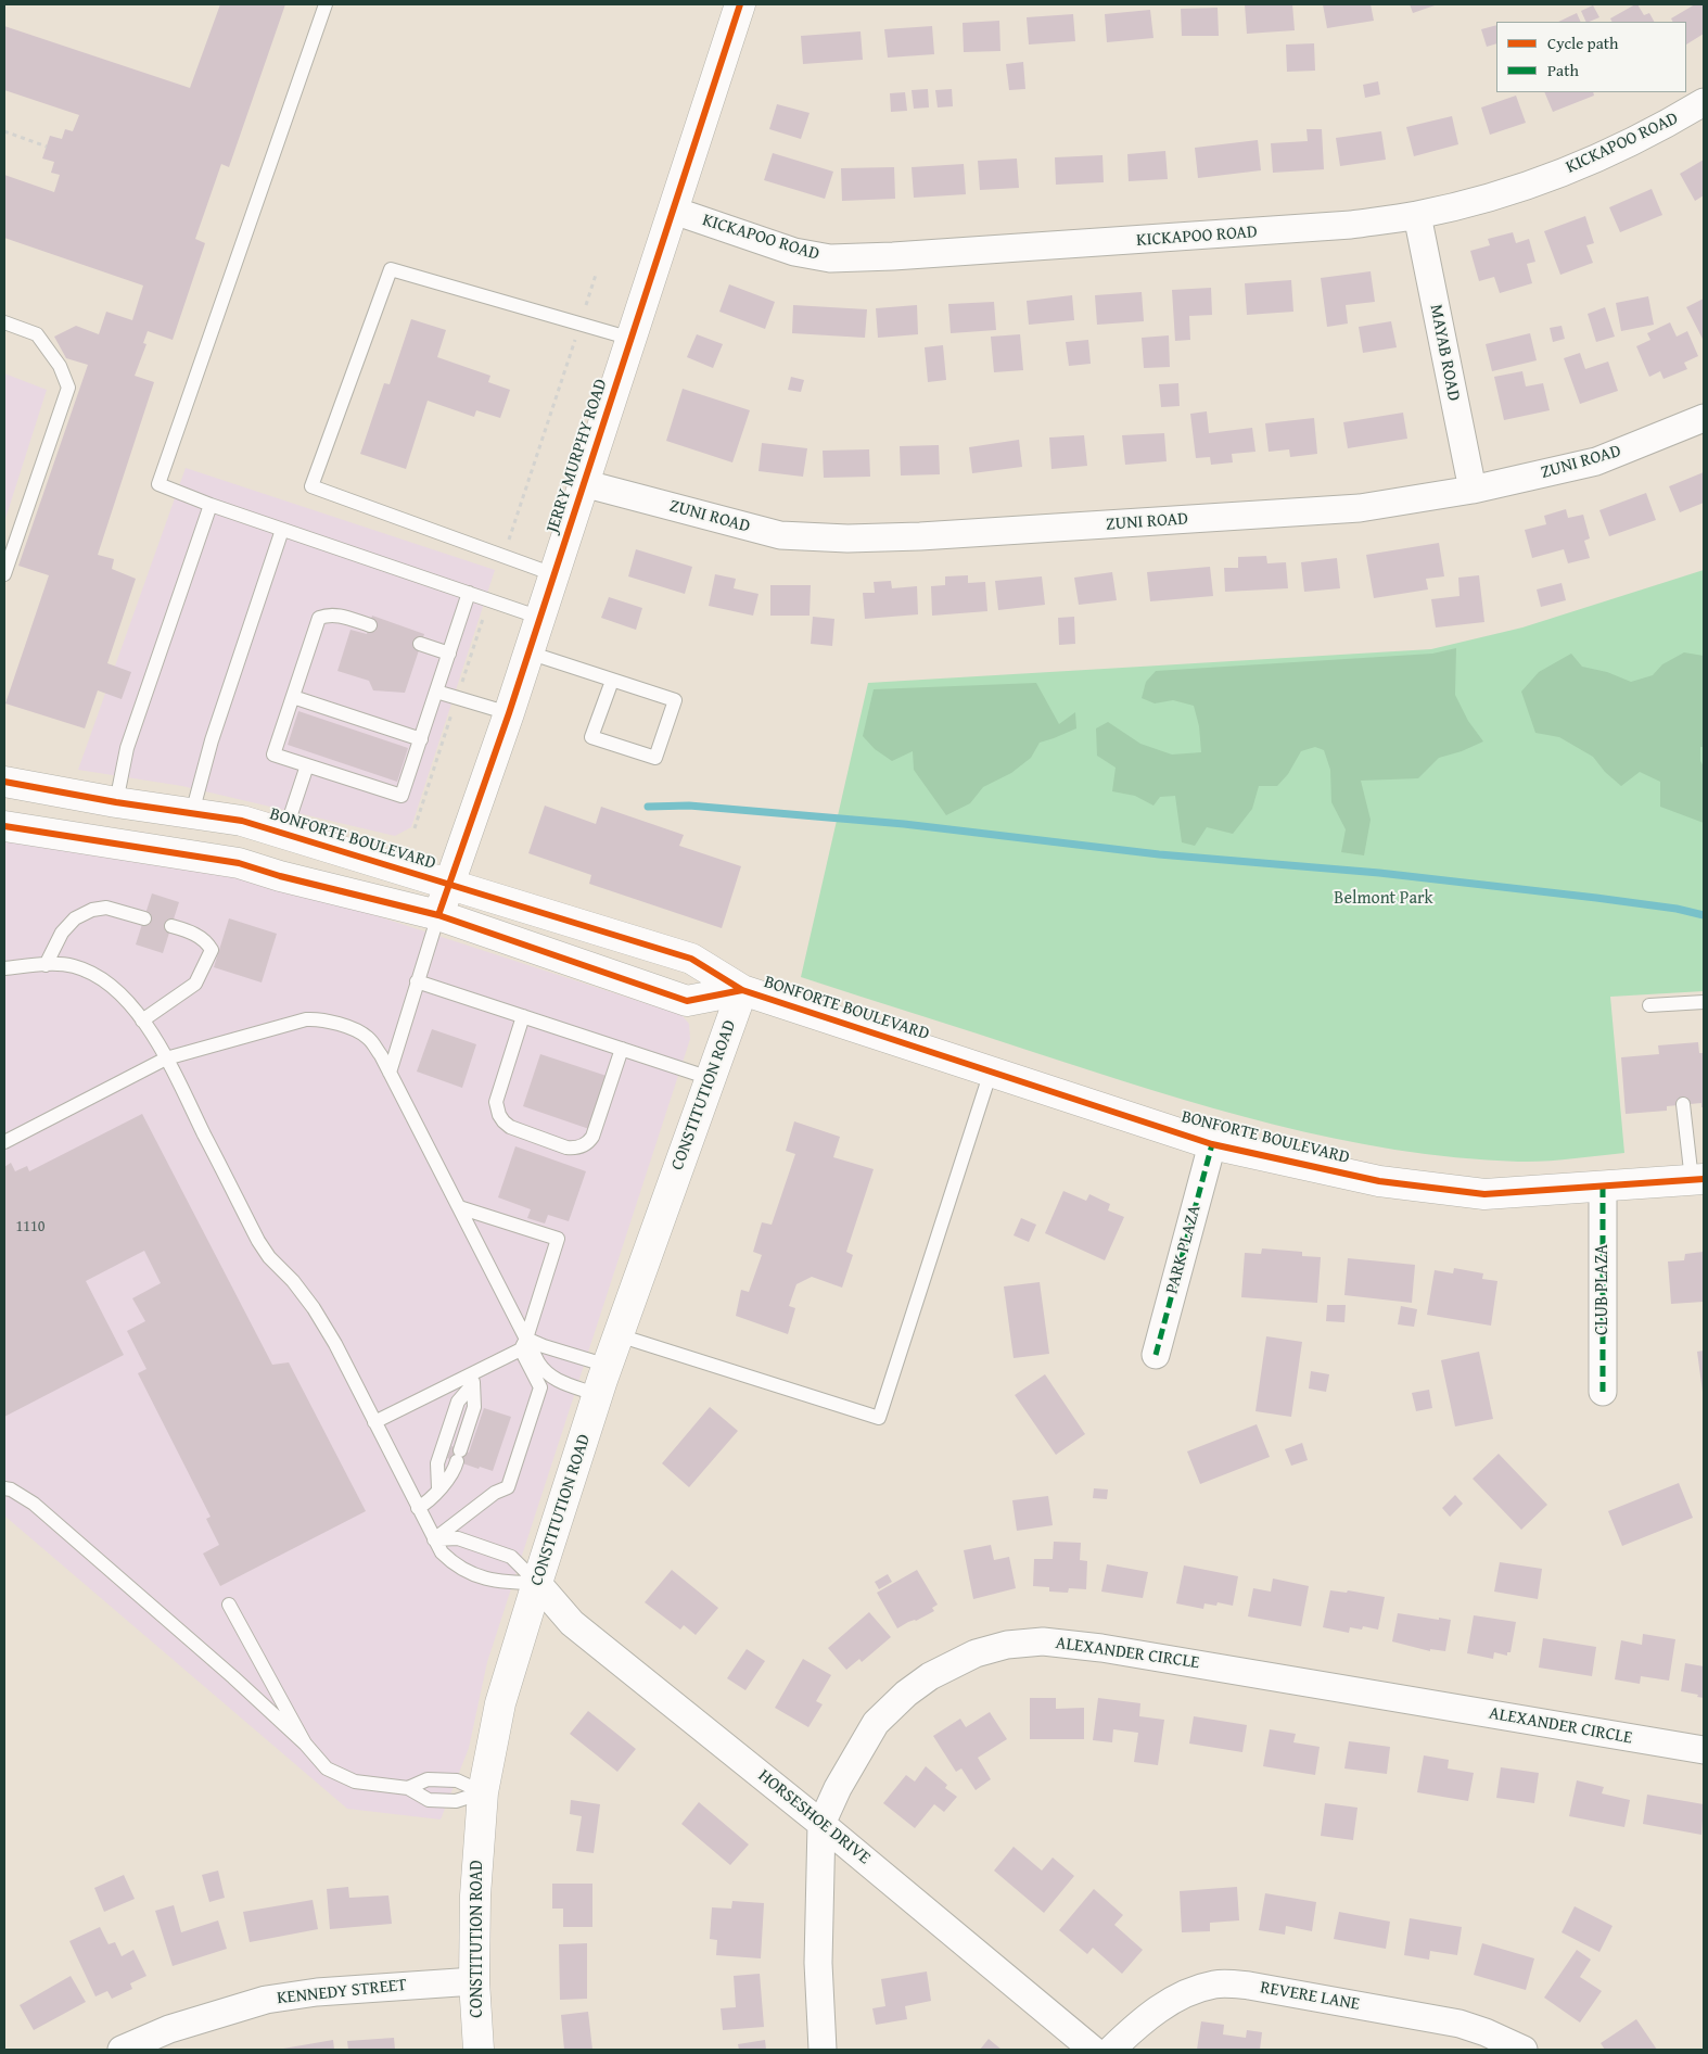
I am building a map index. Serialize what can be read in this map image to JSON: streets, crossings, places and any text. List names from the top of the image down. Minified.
{"streets":{"main road":["JERRY MURPHY ROAD","BONFORTE BOULEVARD","CONSTITUTION ROAD"],"street":["KICKAPOO ROAD","MAYAB ROAD","ZUNI ROAD","PARK PLAZA","CLUB PLAZA","ALEXANDER CIRCLE","HORSESHOE DRIVE","KENNEDY STREET","REVERE LANE"]},"crossings":[["KICKAPOO ROAD","MAYAB ROAD"],["KICKAPOO ROAD","JERRY MURPHY ROAD"],["MAYAB ROAD","ZUNI ROAD"],["JERRY MURPHY ROAD","ZUNI ROAD"],["JERRY MURPHY ROAD","BONFORTE BOULEVARD"],["BONFORTE BOULEVARD","CONSTITUTION ROAD"],["BONFORTE BOULEVARD","PARK PLAZA"],["BONFORTE BOULEVARD","CLUB PLAZA"],["CONSTITUTION ROAD","HORSESHOE DRIVE"],["CONSTITUTION ROAD","KENNEDY STREET"],["ALEXANDER CIRCLE","HORSESHOE DRIVE"]],"parks":["Belmont Park"],"house_numbers":["1110"],"legend":["Cycle path","Path"]}
